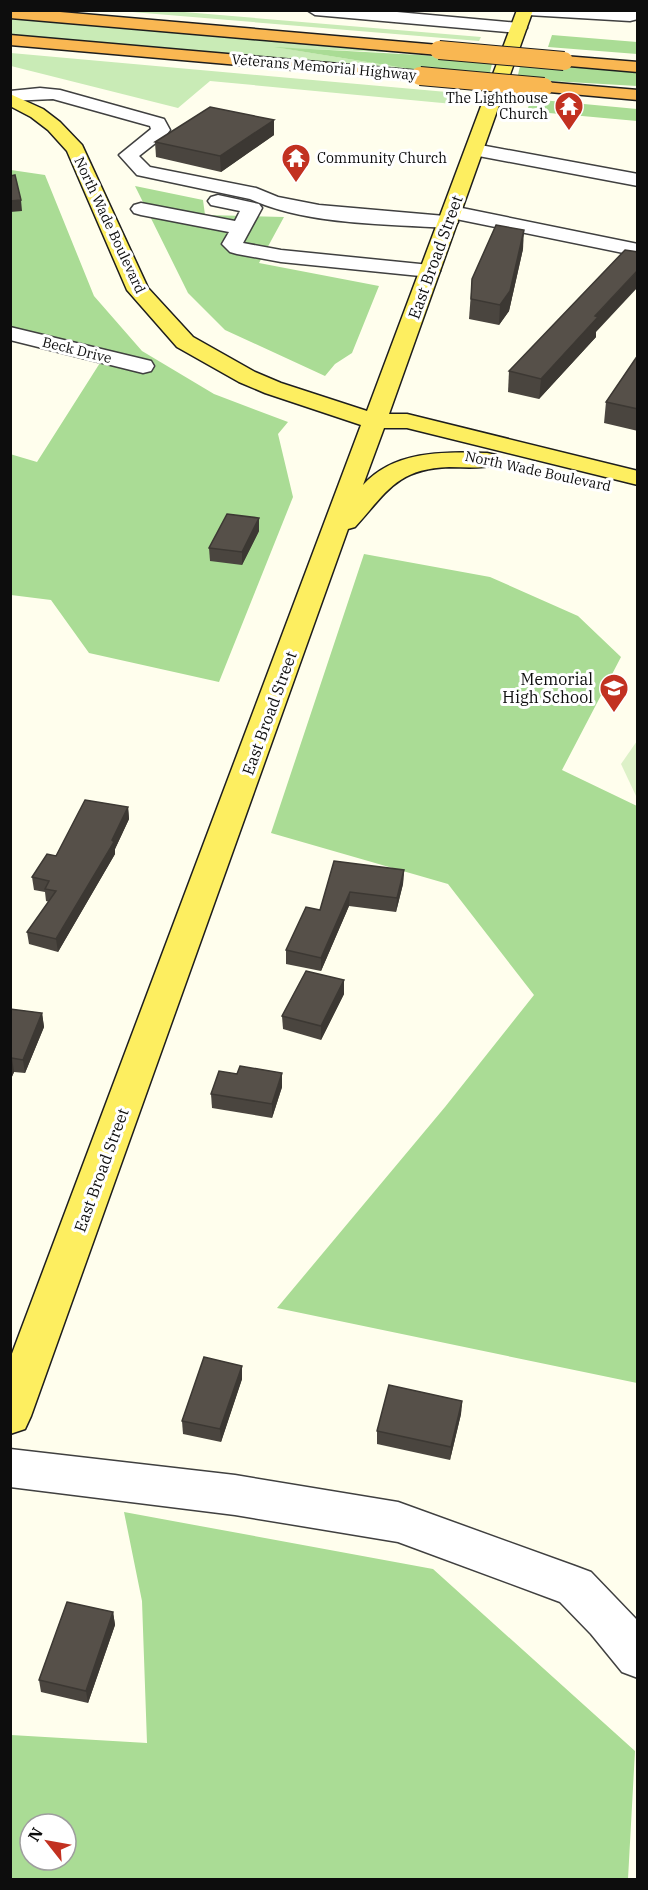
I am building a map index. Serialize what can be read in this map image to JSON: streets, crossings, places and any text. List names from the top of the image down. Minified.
{"streets":{"highway":["Veterans Memorial Highway"],"main road":["North Wade Boulevard","East Broad Street"],"street":["Beck Drive"]},"crossings":[["North Wade Boulevard","East Broad Street"]],"places":{"temple":["The Lighthouse Church","Community Church"],"school or university":["Memorial High School"]},"north":"top left"}
